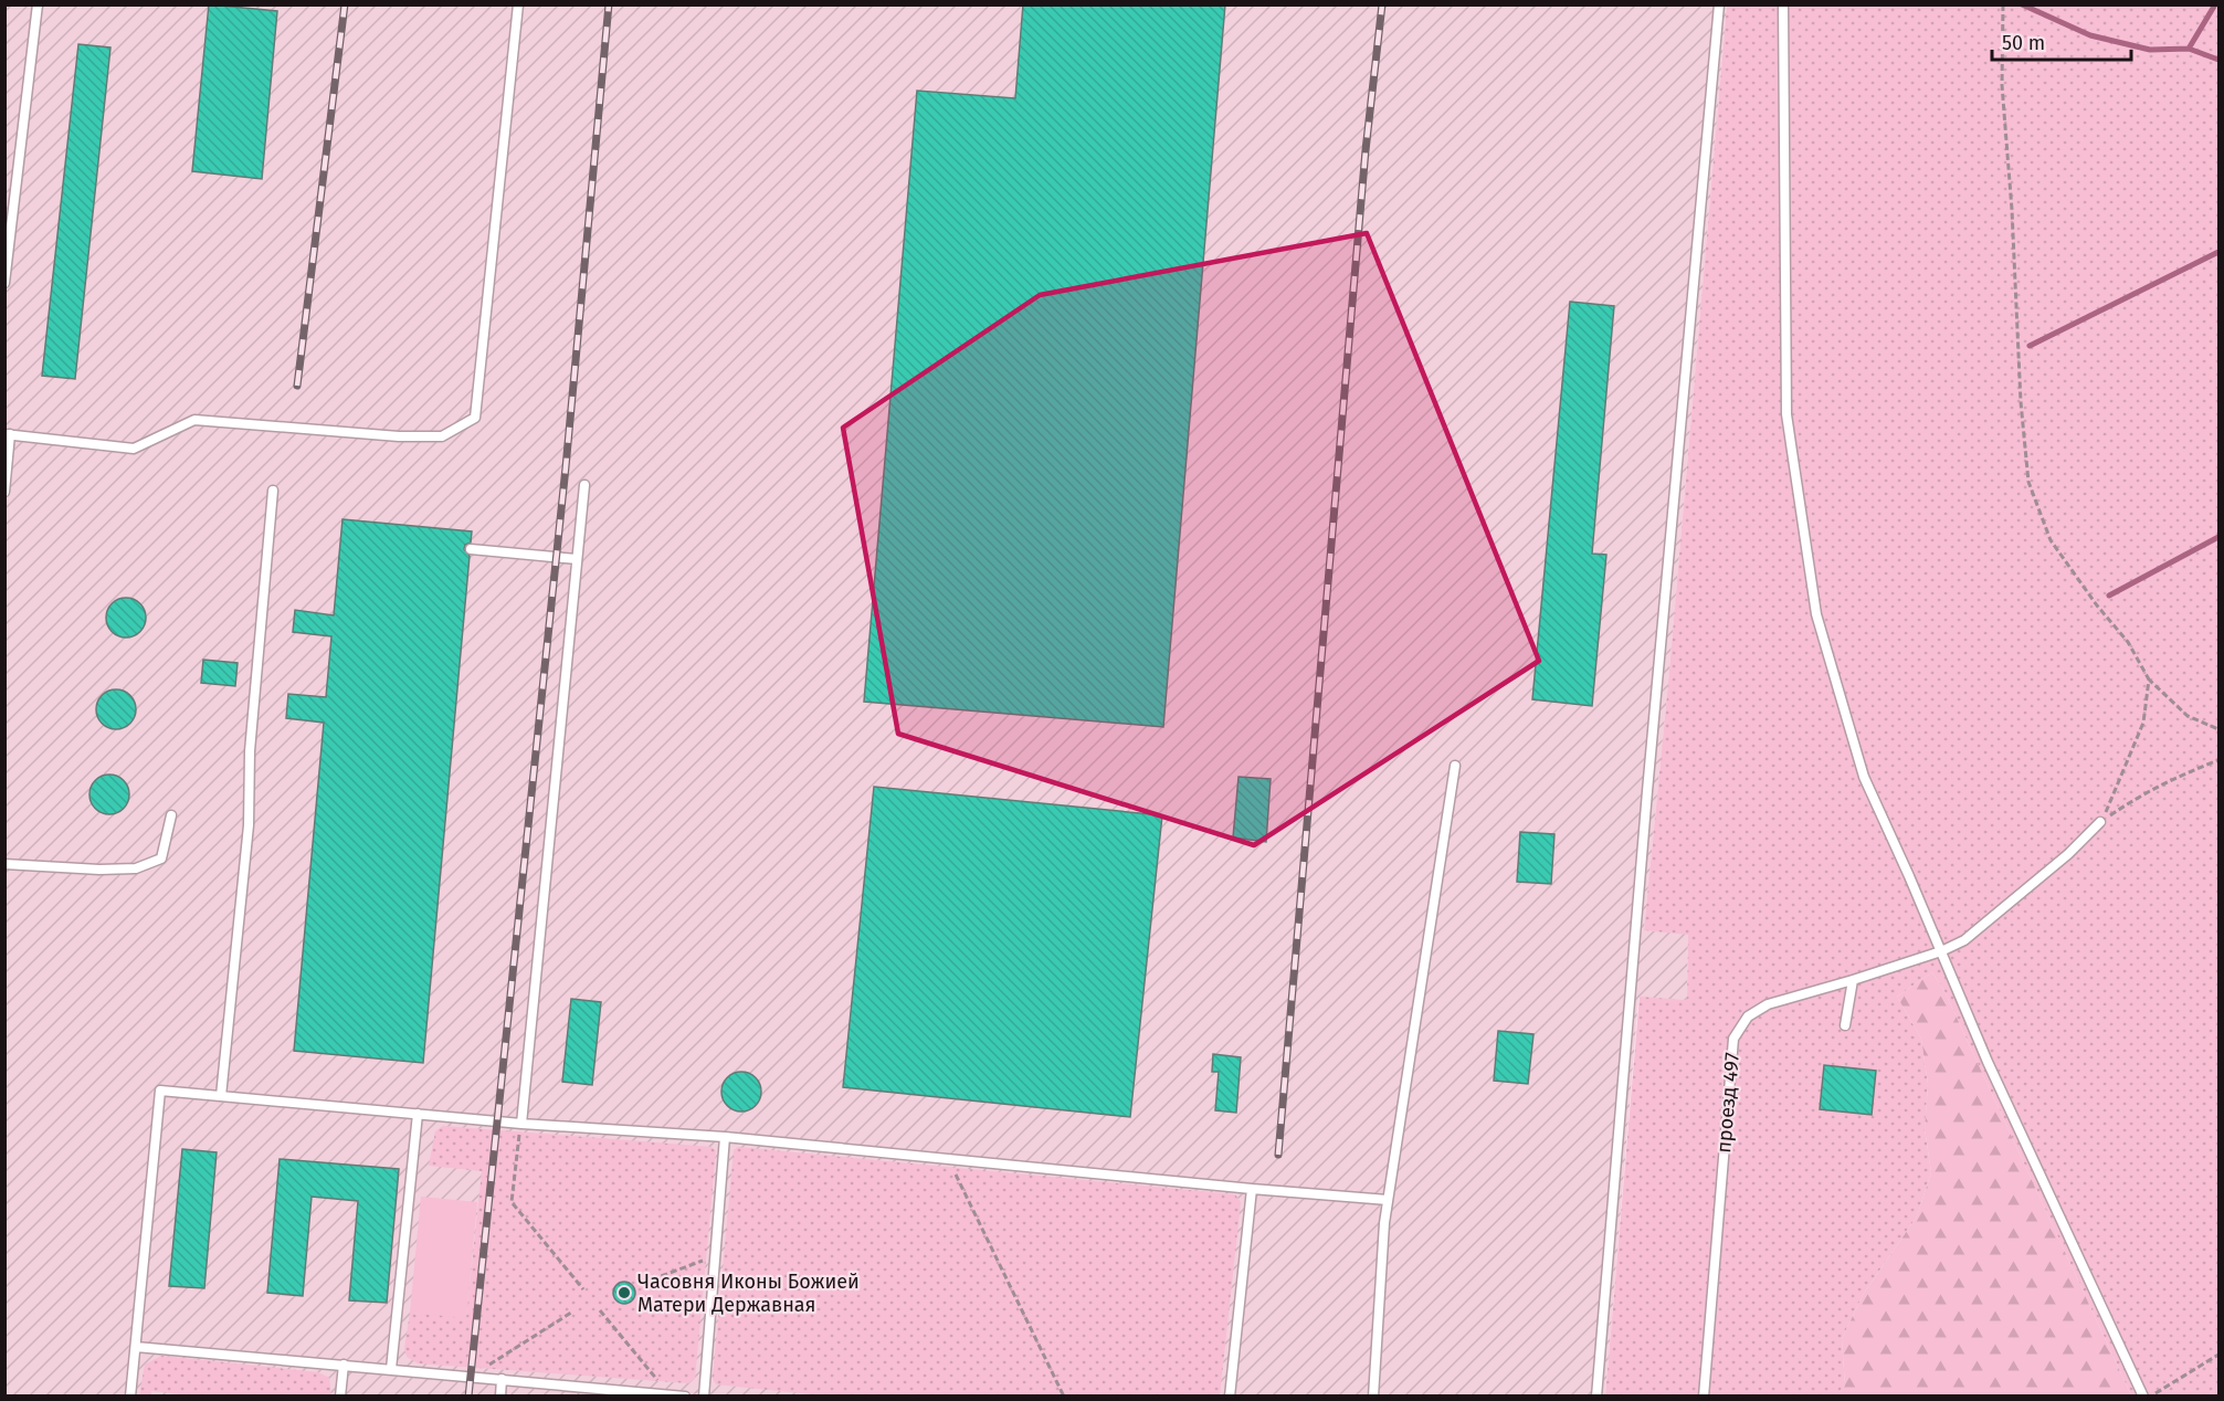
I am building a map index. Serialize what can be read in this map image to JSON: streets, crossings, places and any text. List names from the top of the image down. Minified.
{"streets":{"lane":["проезд 497"]},"places":["Часовня Иконы Божией Матери Державная"],"scale_bar":"50 m"}
